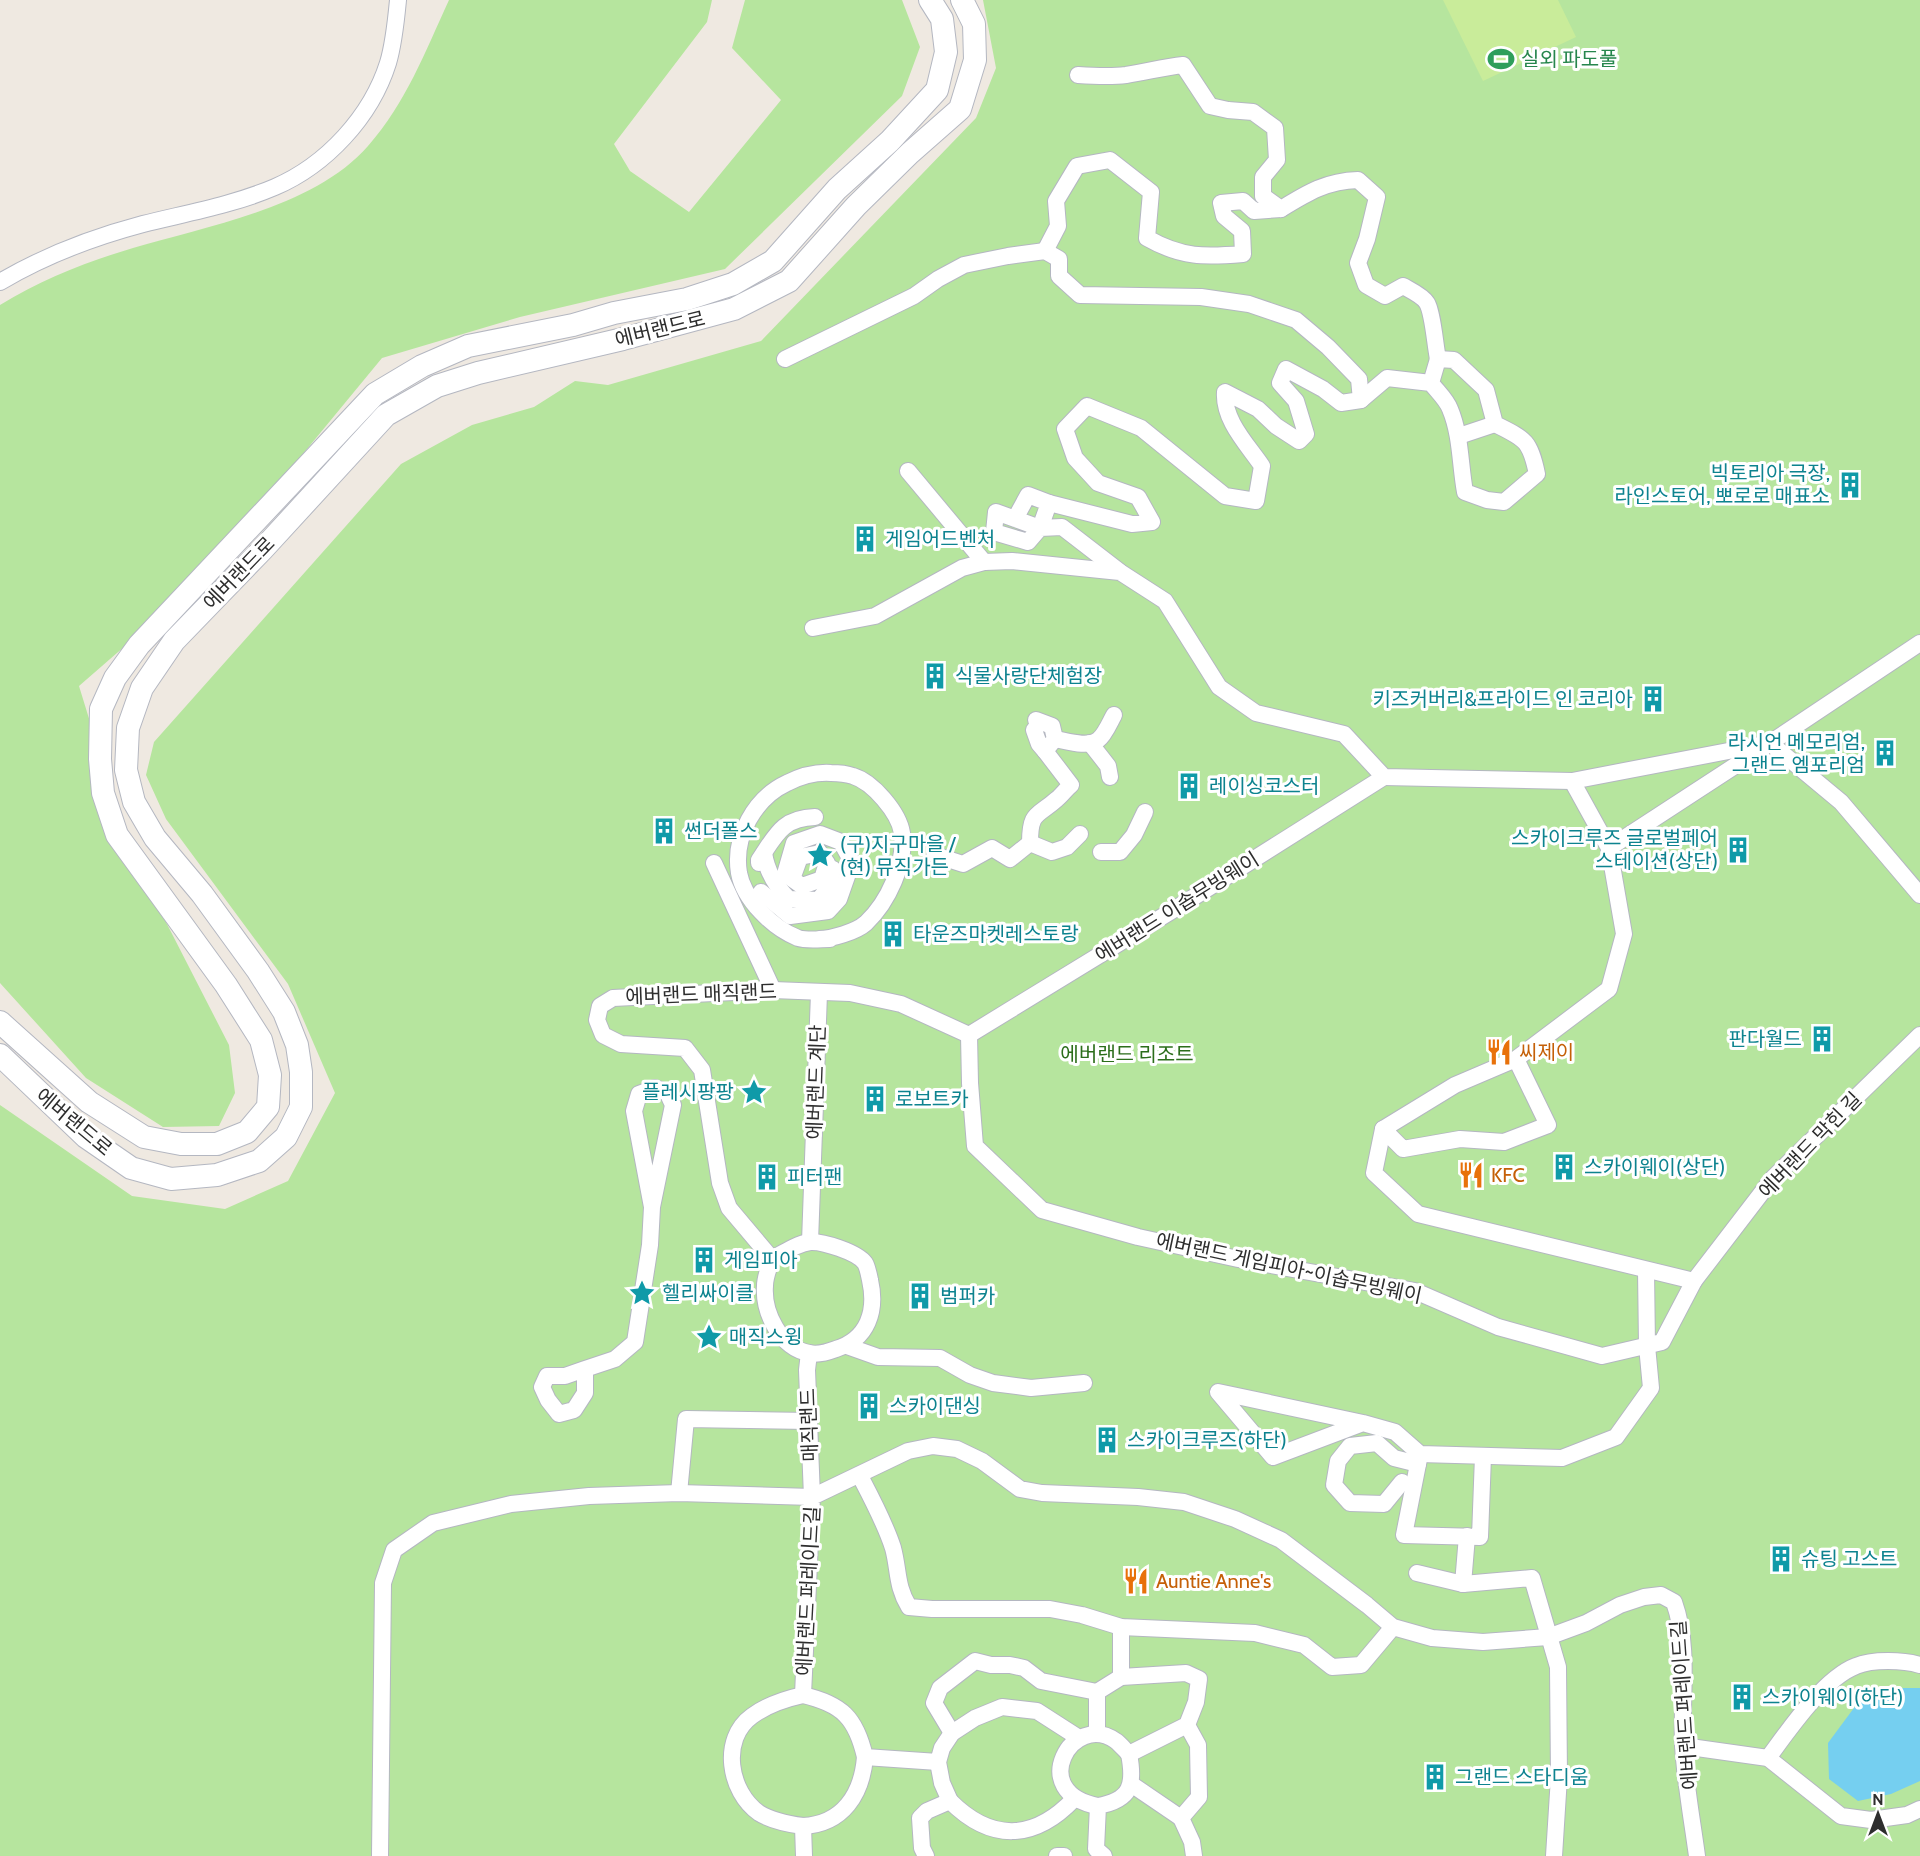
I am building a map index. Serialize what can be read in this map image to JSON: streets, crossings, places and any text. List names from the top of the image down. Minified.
{"streets":{"street":["에버랜드로","에버랜드 이솝무빙웨이","에버랜드 매직랜드","에버랜드 계단","에버랜드 막힌 길","에버랜드 게임피아~이솝무빙웨이","매직랜드","에버랜드 퍼레이드길"]},"crossings":[["에버랜드 이솝무빙웨이","에버랜드 매직랜드"],["에버랜드 이솝무빙웨이","에버랜드 게임피아~이솝무빙웨이"],["에버랜드 매직랜드","에버랜드 계단"],["에버랜드 매직랜드","에버랜드 게임피아~이솝무빙웨이"],["에버랜드 매직랜드","매직랜드"],["에버랜드 계단","매직랜드"],["에버랜드 막힌 길","에버랜드 게임피아~이솝무빙웨이"],["매직랜드","에버랜드 퍼레이드길"]],"parks":["에버랜드 리조트"],"places":{"sports":["실외 파도풀"],"building":["빅토리아 극장, 라인스토어, 뽀로로 매표소","게임어드벤처","식물사랑단체험장","키즈커버리&프라이드 인 코리아","라시언 메모리엄, 그랜드 엠포리엄","레이싱코스터","썬더폴스","스카이크루즈 글로벌페어 스테이션(상단)","타운즈마켓레스토랑","판다월드","로보트카","스카이웨이(상단)","피터팬","게임피아","범퍼카","스카이댄싱","스카이크루즈(하단)","슈팅 고스트","스카이웨이(하단)","그랜드 스타디움"],"place":["(구)지구마을 / (현) 뮤직가든","플레시팡팡","헬리싸이클","매직스윙"],"restaurant":["씨제이","KFC","Auntie Anne's"]},"north":"top"}
